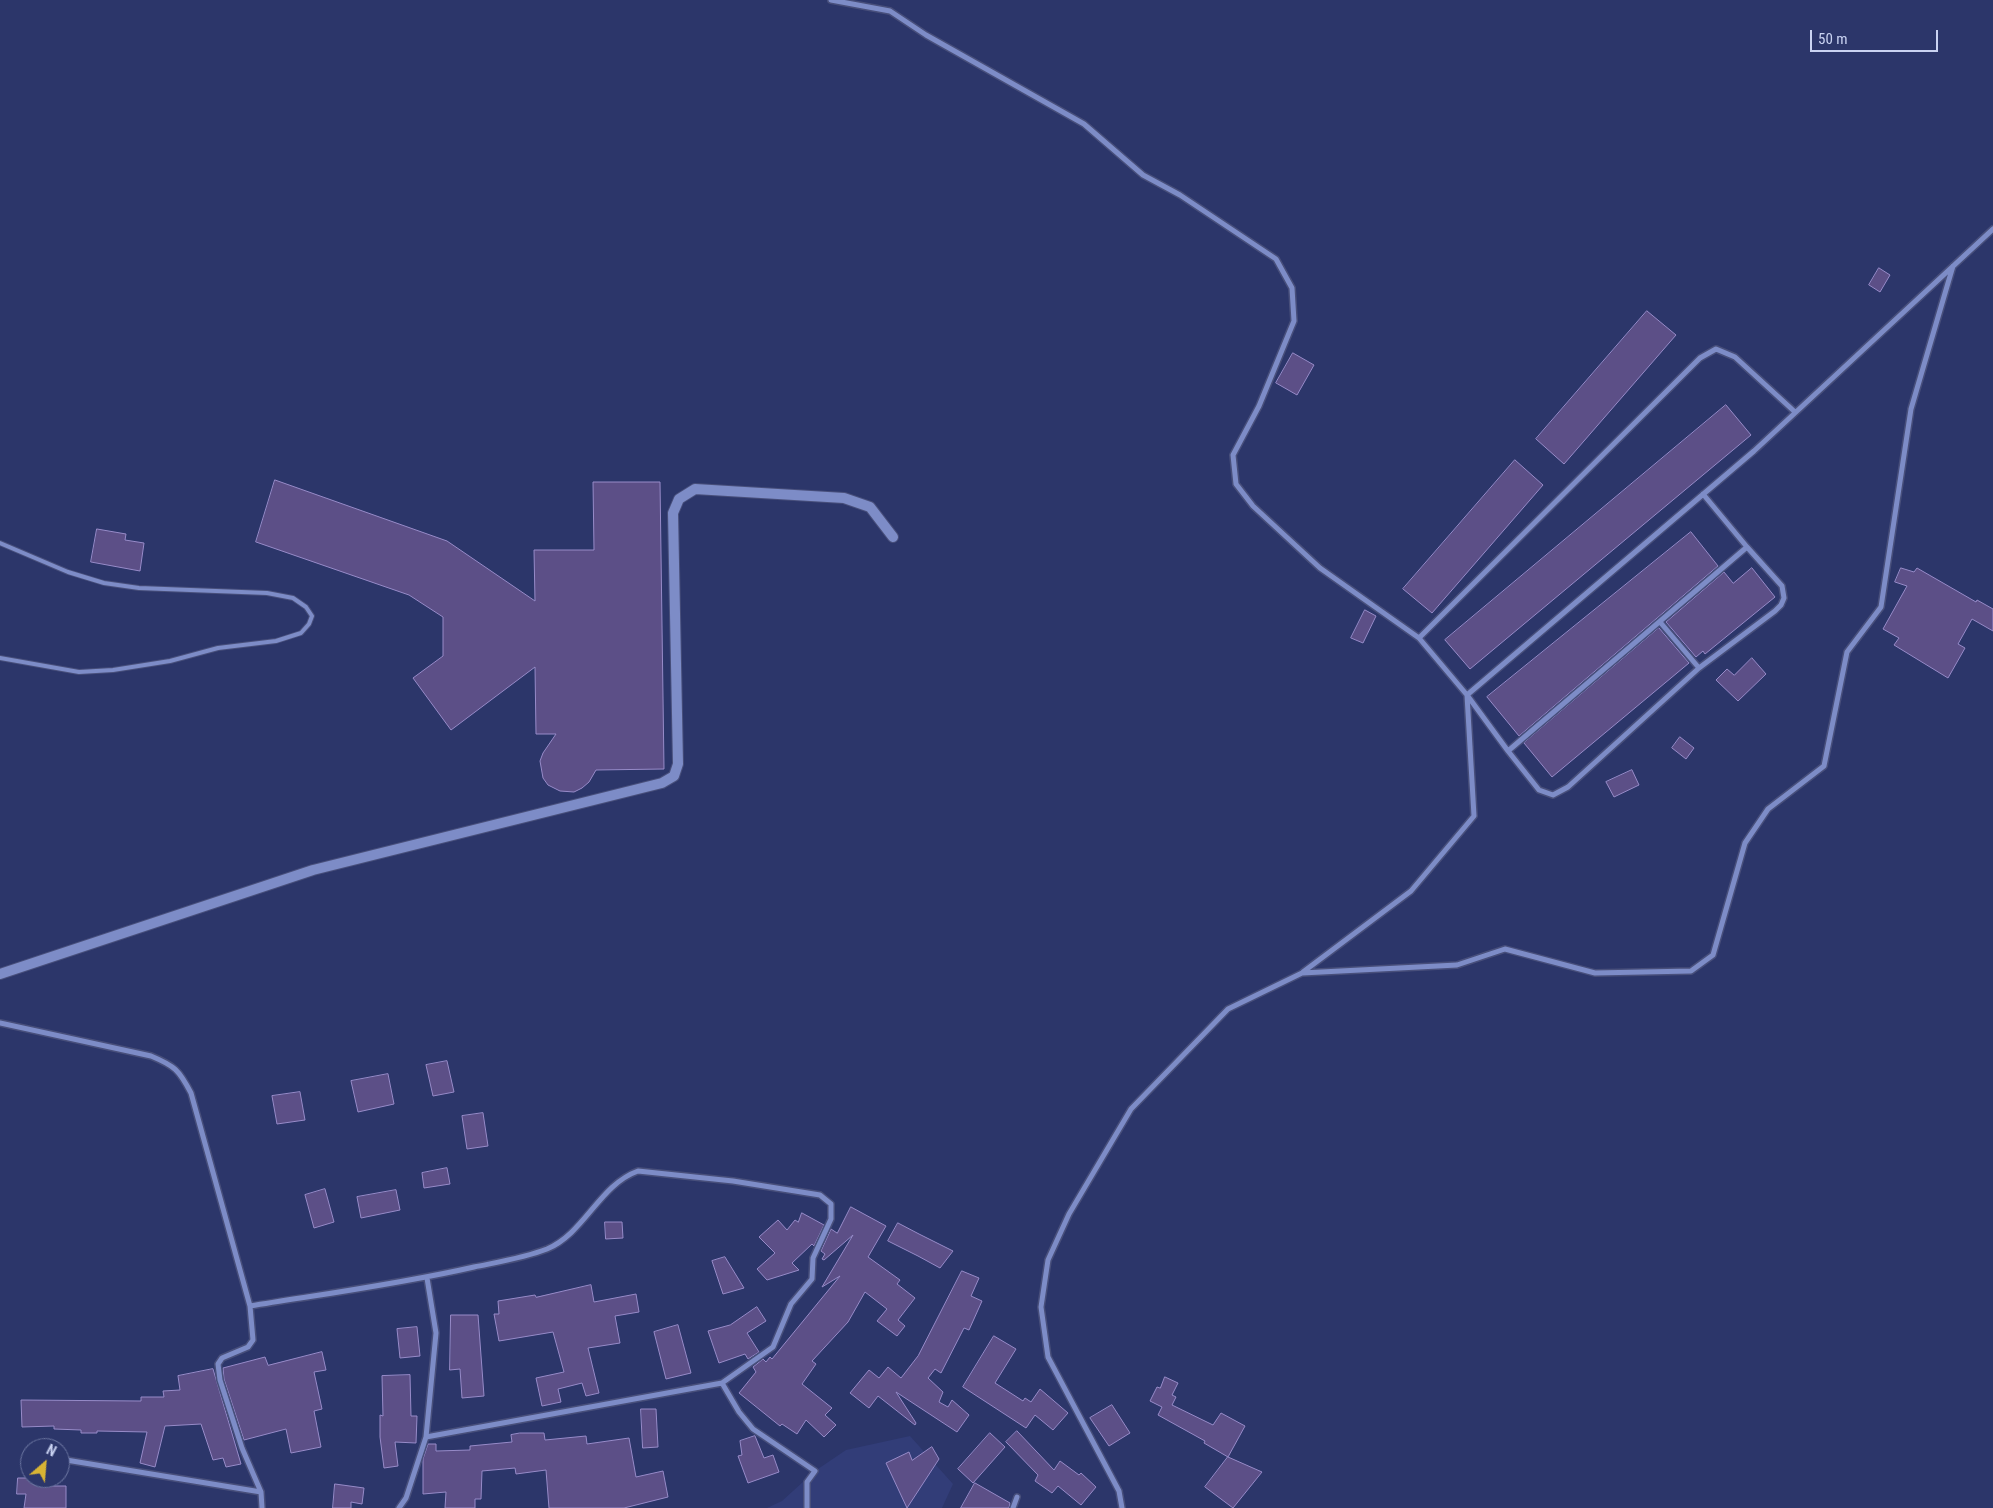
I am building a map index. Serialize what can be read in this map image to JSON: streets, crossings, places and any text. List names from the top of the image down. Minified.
{"scale_bar":"50 m","north":"top right"}
